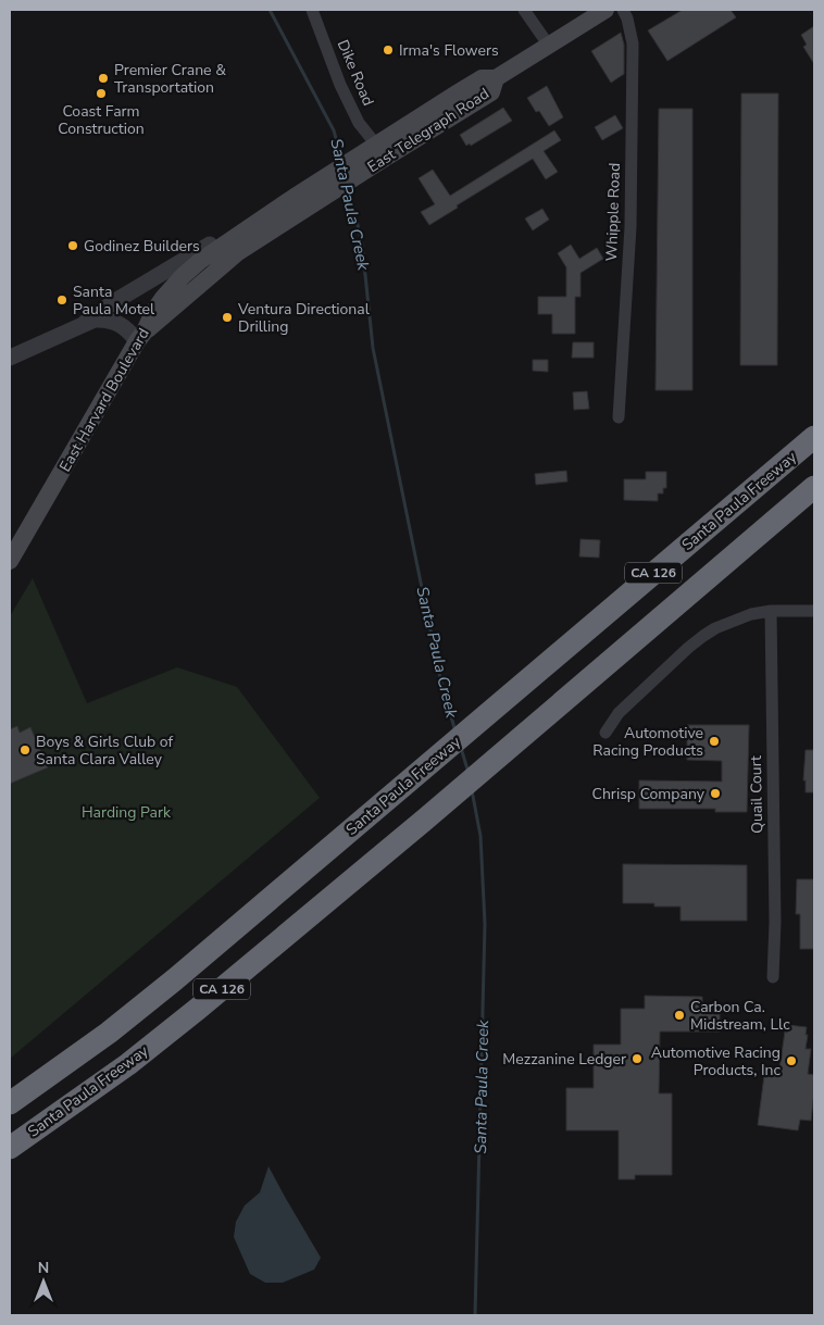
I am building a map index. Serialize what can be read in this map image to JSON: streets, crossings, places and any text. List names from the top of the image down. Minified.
{"streets":{"highway":["Santa Paula Freeway","CA 126"],"main road":["East Telegraph Road","East Harvard Boulevard"],"street":["Dike Road","Whipple Road","Quail Court"]},"crossings":[["Dike Road","East Telegraph Road"],["East Telegraph Road","East Harvard Boulevard"]],"water":["Santa Paula Creek"],"parks":["Harding Park"],"places":["Irma's Flowers","Premier Crane & Transportation","Coast Farm Construction","Godinez Builders","Santa Paula Motel","Ventura Directional Drilling","Automotive Racing Products","Boys & Girls Club of Santa Clara Valley","Chrisp Company","Carbon Ca. Midstream, Llc","Mezzanine Ledger","Automotive Racing Products, Inc"],"north":"top"}
